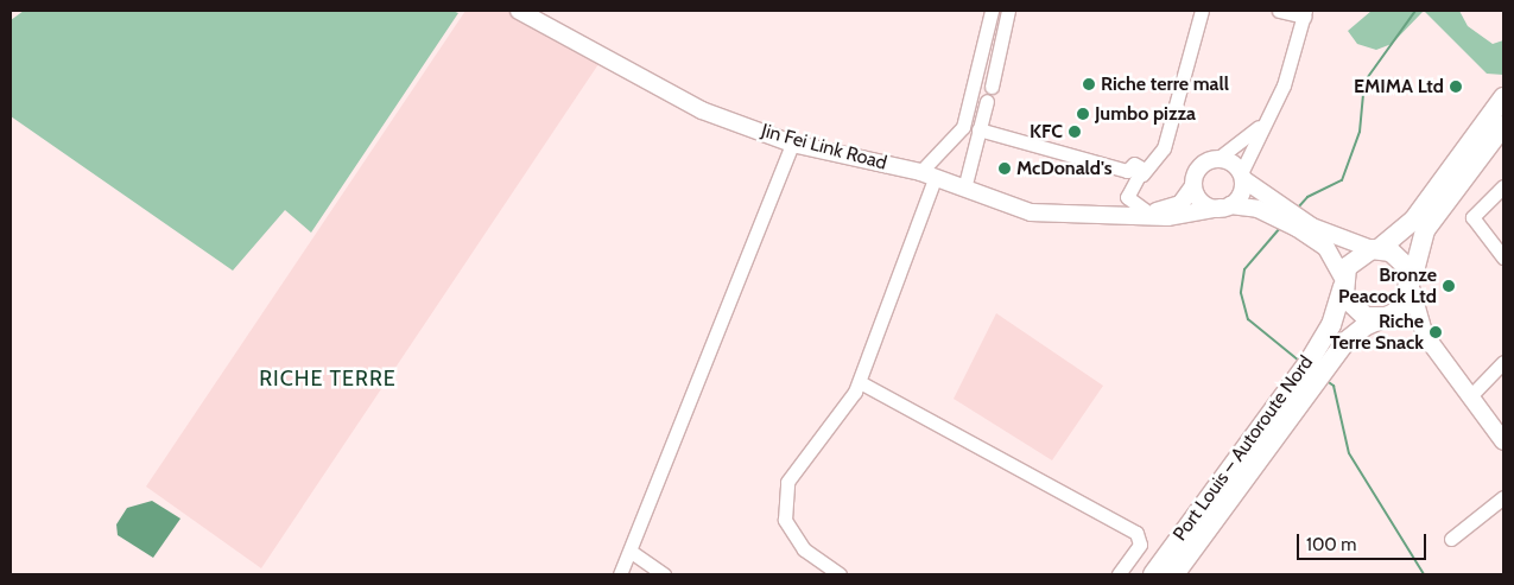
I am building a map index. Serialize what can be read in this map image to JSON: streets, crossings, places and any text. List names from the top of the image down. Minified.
{"streets":{"highway":["Port Louis – Autoroute Nord"],"main road":["Jin Fei Link Road"]},"districts":["RICHE TERRE"],"places":["Riche terre mall","EMIMA Ltd","Jumbo pizza","KFC","McDonald's","Bronze Peacock Ltd","Riche Terre Snack"],"scale_bar":"100 m"}
